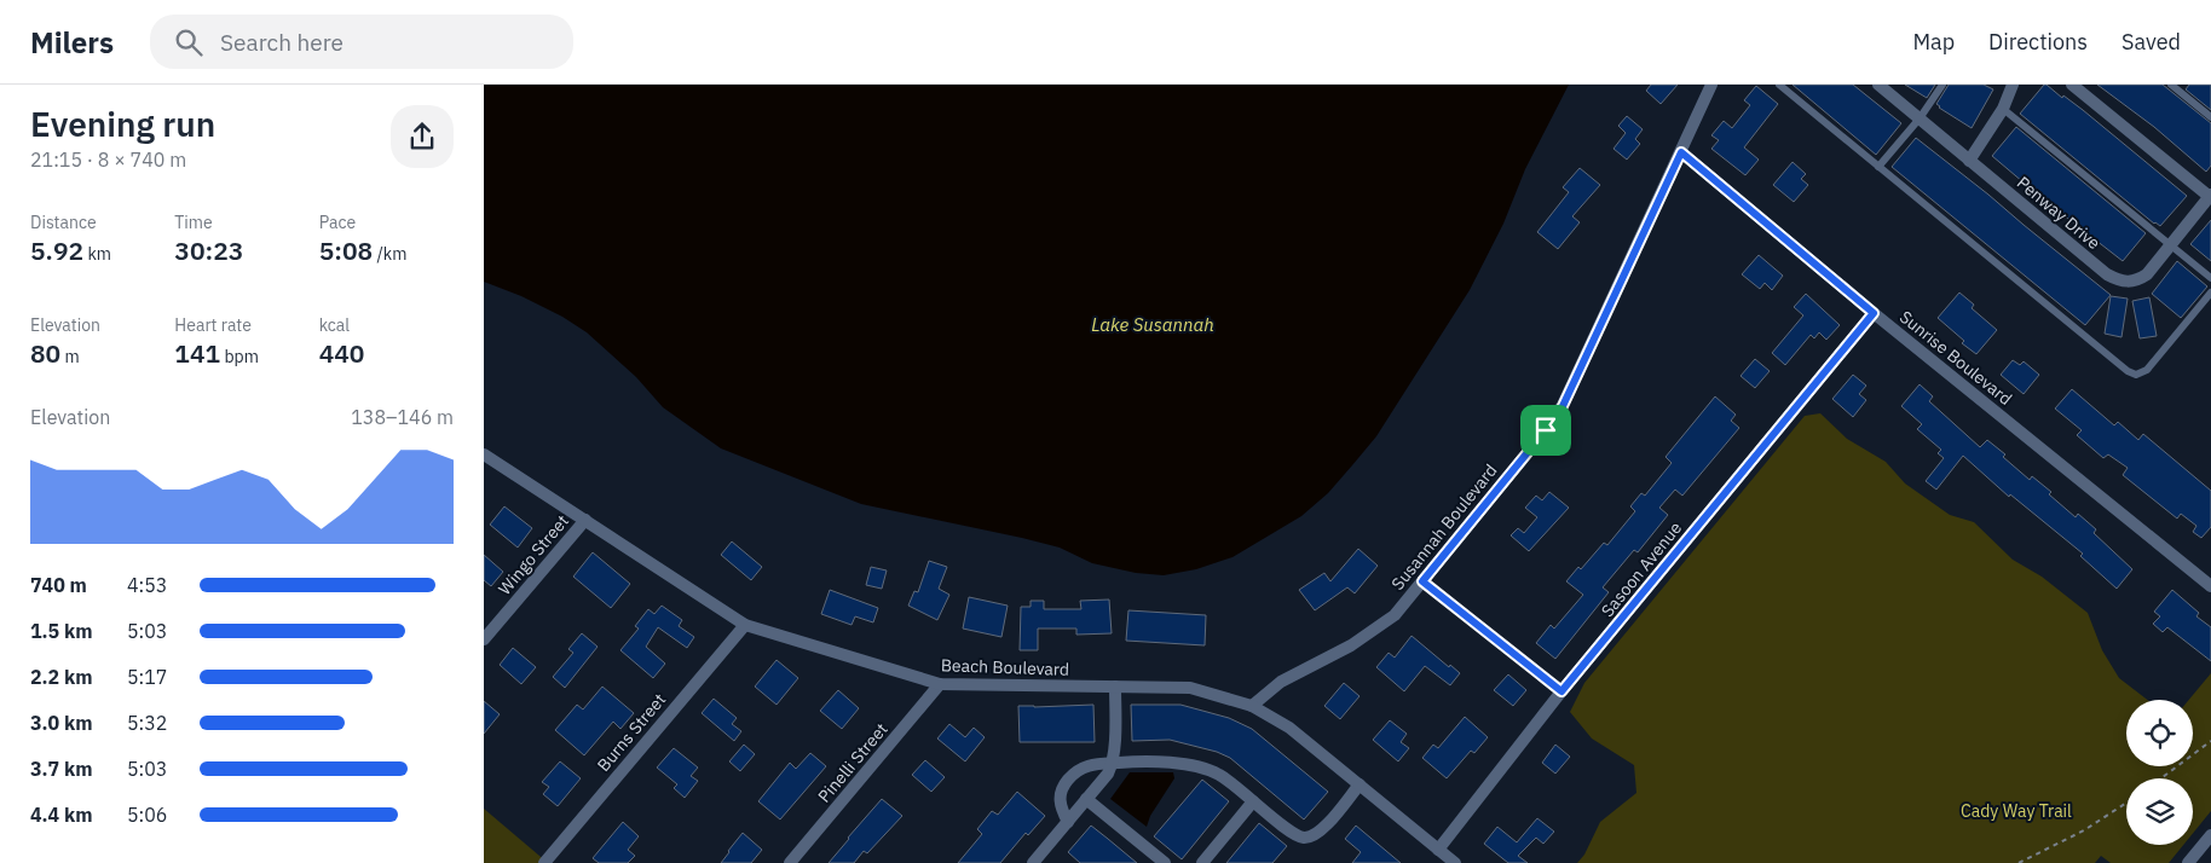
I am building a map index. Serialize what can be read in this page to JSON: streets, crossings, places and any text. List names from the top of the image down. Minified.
{"streets":{"street":["Penway Drive","Sunrise Boulevard","Susannah Boulevard","Wingo Street","Sasoon Avenue","Beach Boulevard","Burns Street","Pinelli Street"]},"crossings":[["Sunrise Boulevard","Susannah Boulevard"],["Sunrise Boulevard","Sasoon Avenue"],["Susannah Boulevard","Beach Boulevard"],["Wingo Street","Beach Boulevard"],["Sasoon Avenue","Beach Boulevard"],["Beach Boulevard","Burns Street"],["Beach Boulevard","Pinelli Street"]],"water":["Lake Susannah"],"parks":["Cady Way Trail"],"page":{"header":"Milers","search":"Search here","nav":["Map","Directions","Saved"],"heading":["Evening run","21:15 · 8 × 740 m"],"stats":[["Distance","5.92 km"],["Time","30:23"],["Pace","5:08 /km"],["Elevation","80 m"],["Heart rate","141 bpm"],["kcal","440"]],"chart":["Elevation","138–146 m"],"list":[{"name":"740 m","note":"4:53"},{"name":"1.5 km","note":"5:03"},{"name":"2.2 km","note":"5:17"},{"name":"3.0 km","note":"5:32"},{"name":"3.7 km","note":"5:03"},{"name":"4.4 km","note":"5:06"}]}}
